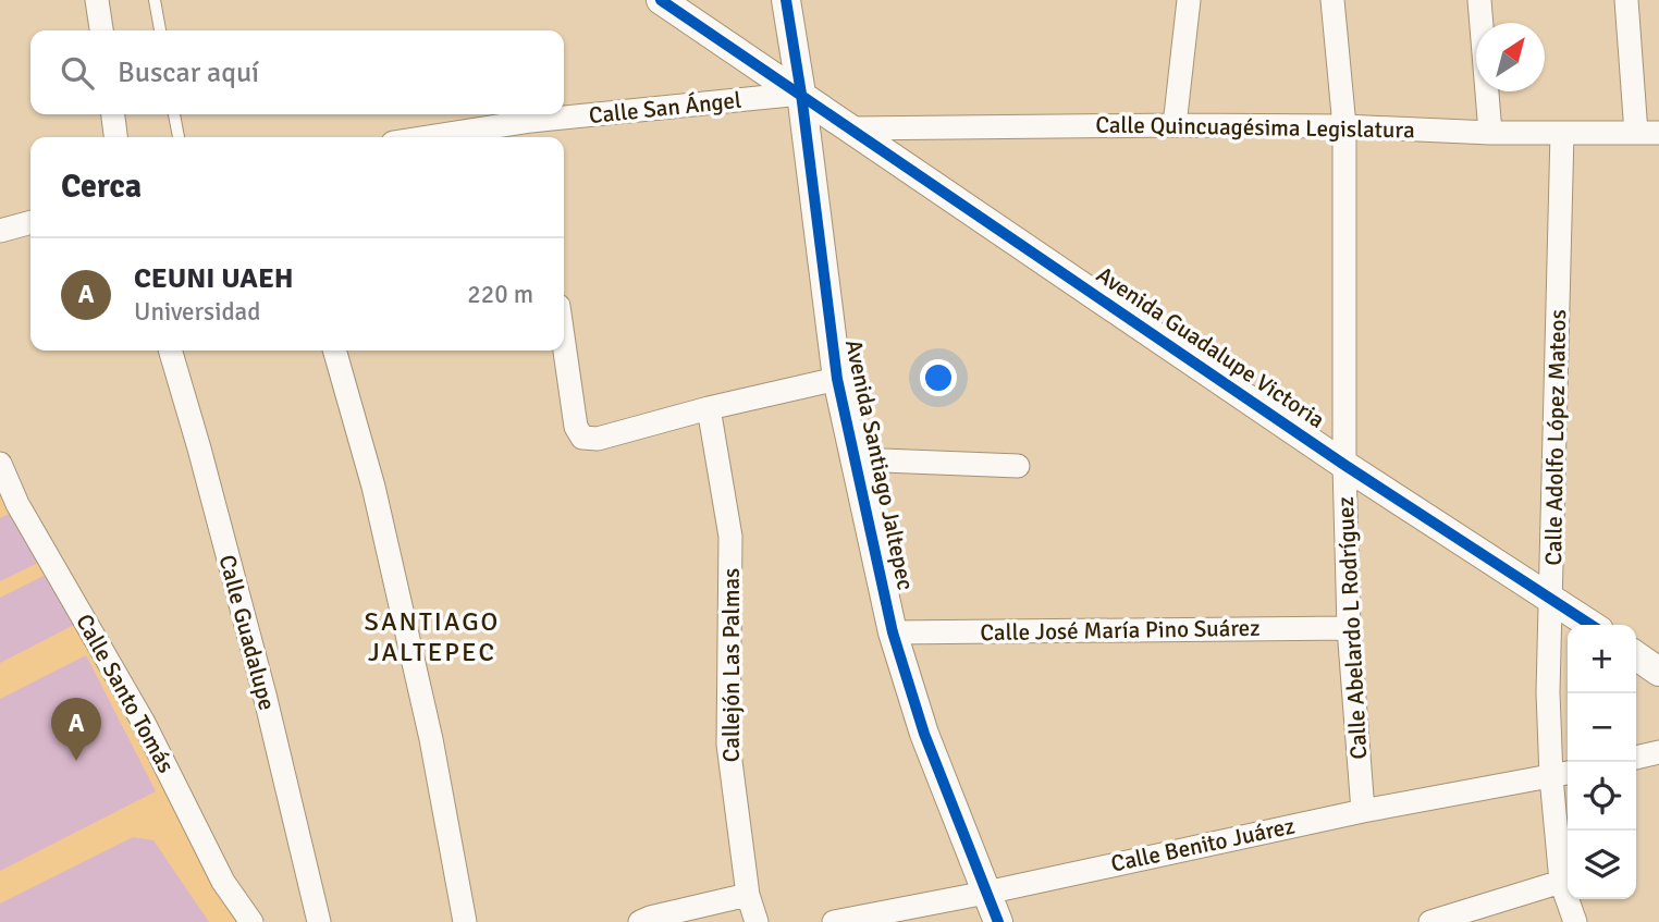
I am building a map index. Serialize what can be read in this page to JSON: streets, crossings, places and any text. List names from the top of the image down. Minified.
{"streets":{"street":["Calle San Ángel","Calle Quincuagésima Legislatura","Avenida Guadalupe Victoria","Calle Adolfo López Mateos","Avenida Santiago Jaltepec","Calle Abelardo L Rodríguez","Calle José María Pino Suárez","Calle Guadalupe","Callejón Las Palmas","Calle Santo Tomás","Calle Benito Juárez"]},"crossings":[["Calle San Ángel","Avenida Guadalupe Victoria"],["Calle San Ángel","Avenida Santiago Jaltepec"],["Calle Quincuagésima Legislatura","Avenida Guadalupe Victoria"],["Calle Quincuagésima Legislatura","Calle Adolfo López Mateos"],["Calle Quincuagésima Legislatura","Calle Abelardo L Rodríguez"],["Avenida Guadalupe Victoria","Calle Adolfo López Mateos"],["Avenida Guadalupe Victoria","Avenida Santiago Jaltepec"],["Avenida Guadalupe Victoria","Calle Abelardo L Rodríguez"],["Calle Adolfo López Mateos","Calle Benito Juárez"],["Avenida Santiago Jaltepec","Calle José María Pino Suárez"],["Avenida Santiago Jaltepec","Calle Benito Juárez"],["Calle Abelardo L Rodríguez","Calle José María Pino Suárez"],["Calle Abelardo L Rodríguez","Calle Benito Juárez"]],"districts":["SANTIAGO JALTEPEC"],"north":"top right","page":{"search":"Buscar aquí","heading":"Cerca","list":[{"mark":"A","name":"CEUNI UAEH","note":"Universidad","value":"220 m"}],"map_buttons":["+","−"],"pins":"A"}}
